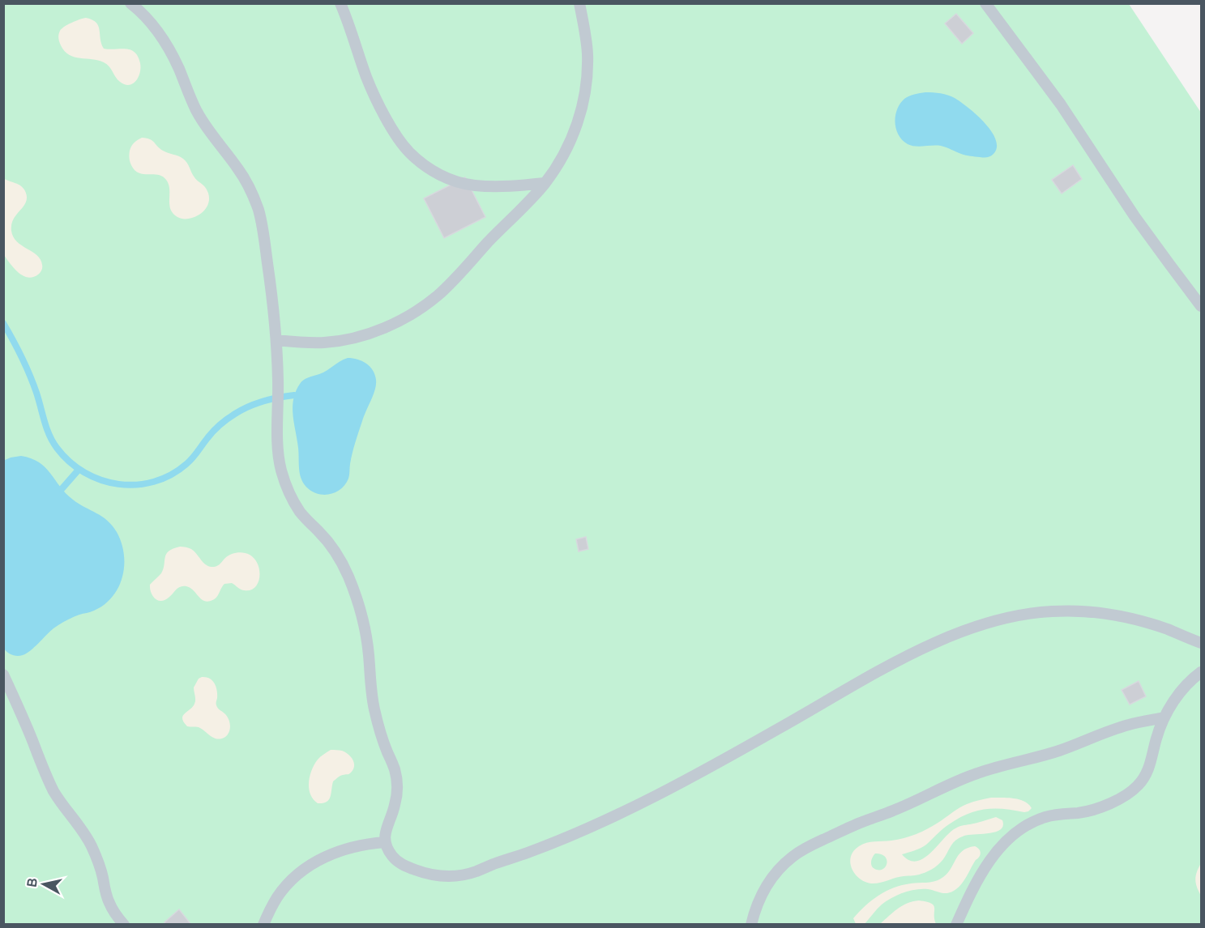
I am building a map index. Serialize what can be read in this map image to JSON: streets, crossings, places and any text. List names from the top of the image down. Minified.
{"north":"left"}
